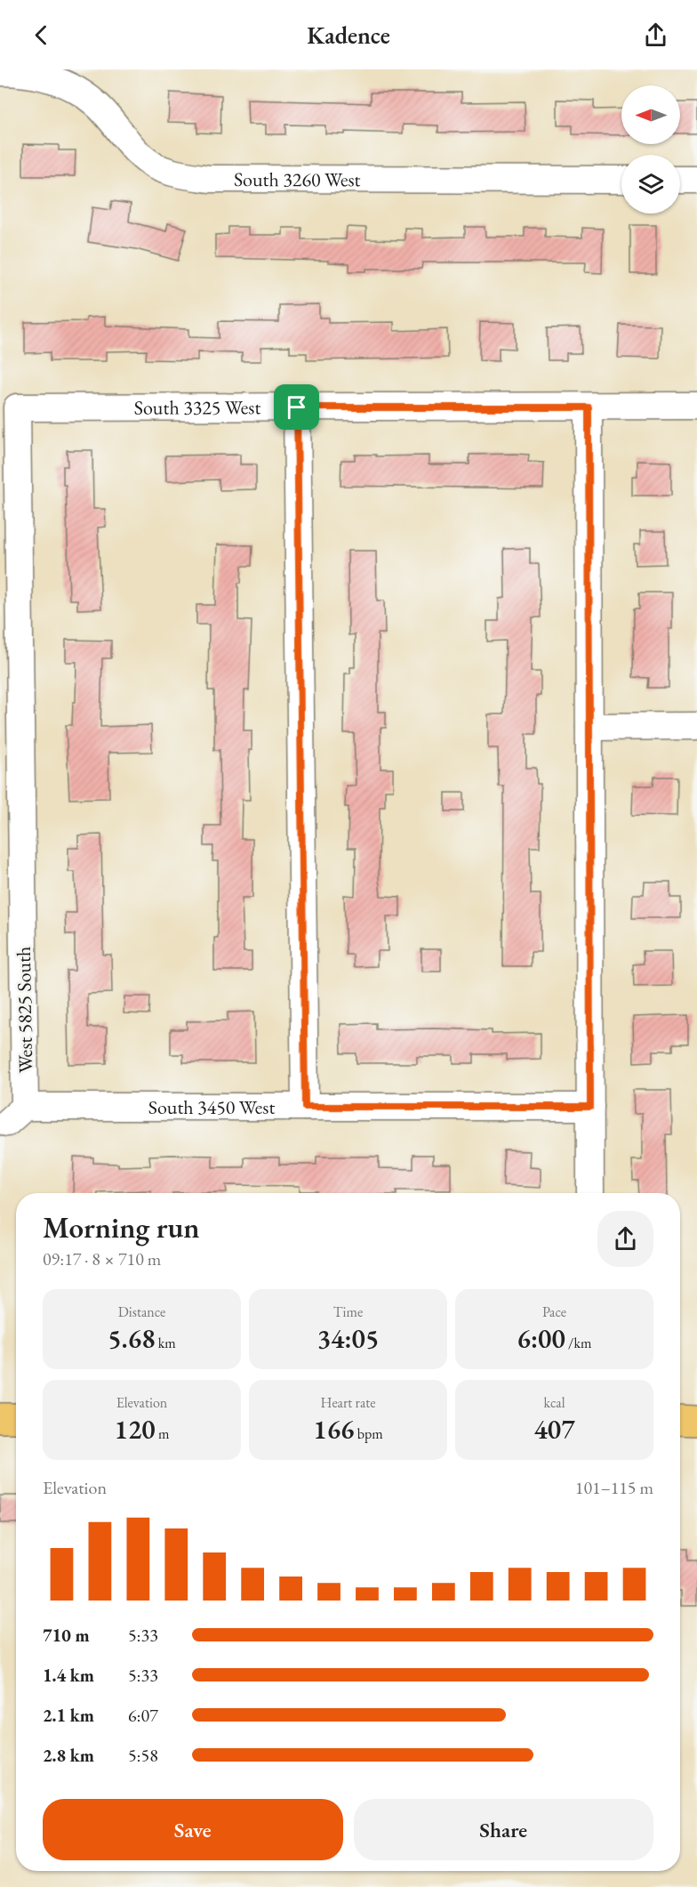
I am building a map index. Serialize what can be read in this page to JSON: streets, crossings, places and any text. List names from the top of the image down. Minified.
{"streets":{"street":["South 3260 West","South 3325 West","West 5825 South","South 3450 West"]},"crossings":[["South 3325 West","West 5825 South"],["West 5825 South","South 3450 West"]],"north":"left","page":{"header":"Kadence","heading":["Morning run","09:17 · 8 × 710 m"],"stats":[["Distance","5.68 km"],["Time","34:05"],["Pace","6:00 /km"],["Elevation","120 m"],["Heart rate","166 bpm"],["kcal","407"]],"chart":["Elevation","101–115 m"],"list":[{"name":"710 m","note":"5:33"},{"name":"1.4 km","note":"5:33"},{"name":"2.1 km","note":"6:07"},{"name":"2.8 km","note":"5:58"}],"buttons":["Save","Share"]}}
